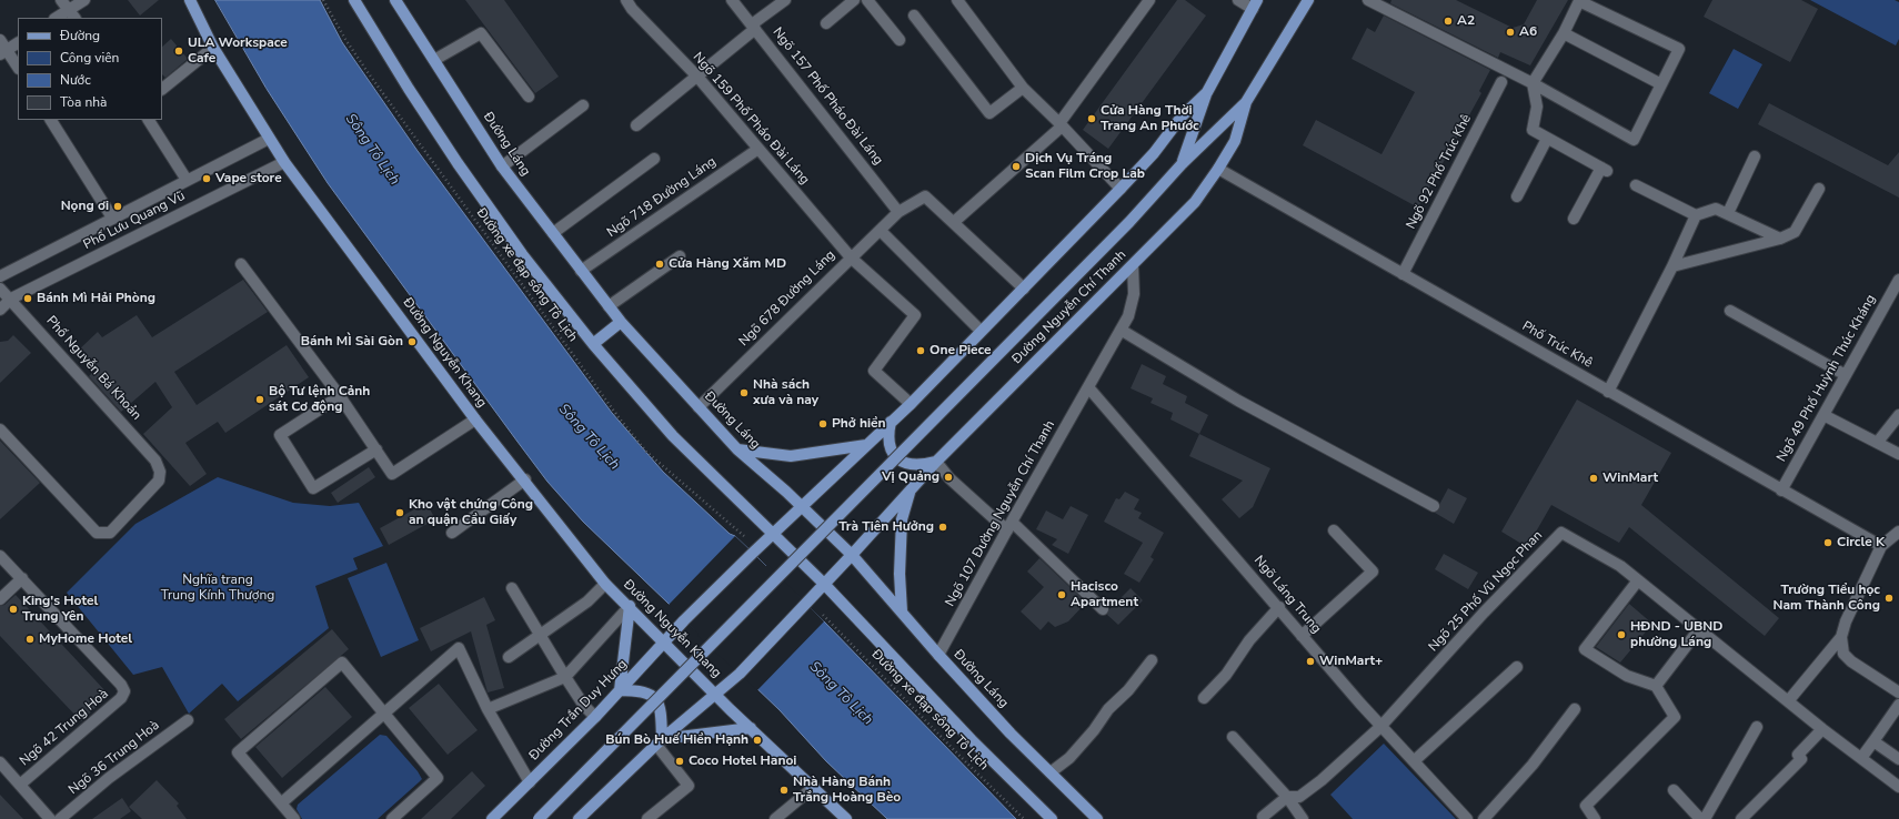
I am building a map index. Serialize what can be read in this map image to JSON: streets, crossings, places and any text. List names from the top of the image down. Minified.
{"streets":{"main road":["Đường Láng","Đường Nguyễn Chí Thanh","Đường Nguyễn Khang","Đường Trần Duy Hưng"],"street":["Ngõ 157 Phố Pháo Đài Láng","Ngõ 159 Phố Pháo Đài Láng","Ngõ 92 Phố Trúc Khê","Ngõ 718 Đường Láng","Phố Lưu Quang Vũ","Ngõ 678 Đường Láng","Phố Trúc Khê","Phố Nguyễn Bá Khoản","Ngõ 49 Phố Huỳnh Thúc Kháng","Ngõ 107 Đường Nguyễn Chí Thanh","Ngõ 25 Phố Vũ Ngọc Phan","Ngõ Láng Trung","Ngõ 42 Trung Hoà","Ngõ 36 Trung Hoà"],"path":["Đường xe đạp sông Tô Lịch"]},"crossings":[["Ngõ 157 Phố Pháo Đài Láng","Ngõ 678 Đường Láng"],["Ngõ 159 Phố Pháo Đài Láng","Ngõ 718 Đường Láng"],["Ngõ 159 Phố Pháo Đài Láng","Ngõ 678 Đường Láng"],["Đường Láng","Ngõ 718 Đường Láng"],["Đường Láng","Ngõ 678 Đường Láng"],["Đường Láng","Đường Nguyễn Chí Thanh"],["Đường Láng","Ngõ 107 Đường Nguyễn Chí Thanh"],["Ngõ 92 Phố Trúc Khê","Phố Trúc Khê"],["Phố Lưu Quang Vũ","Đường Nguyễn Khang"],["Phố Lưu Quang Vũ","Phố Nguyễn Bá Khoản"],["Đường Nguyễn Chí Thanh","Phố Trúc Khê"],["Đường Nguyễn Chí Thanh","Đường Nguyễn Khang"],["Đường Nguyễn Chí Thanh","Ngõ 107 Đường Nguyễn Chí Thanh"],["Phố Trúc Khê","Ngõ 49 Phố Huỳnh Thúc Kháng"],["Đường Nguyễn Khang","Đường Trần Duy Hưng"],["Ngõ 107 Đường Nguyễn Chí Thanh","Ngõ Láng Trung"],["Ngõ 25 Phố Vũ Ngọc Phan","Ngõ Láng Trung"]],"water":["Sông Tô Lịch"],"parks":["Nghĩa trang Trung Kính Thượng"],"places":["A2","A6","ULA Workspace Cafe","Cửa Hàng Thời Trang An Phước","Dịch Vụ Tráng Scan Film Crop Lab","Vape store","Nọng ơi","Cửa Hàng Xăm MD","Bánh Mì Hải Phòng","Bánh MÌ Sài Gòn","One Piece","Nhà sách xưa và nay","Bộ Tư lệnh Cảnh sát Cơ động","Phở hiền","Vị Quảng","WinMart","Kho vật chứng Công an quận Cầu Giấy","Trà Tiên Hưởng","Circle K","Hacisco Apartment","Trường Tiểu học Nam Thành Công","King's Hotel Trung Yên","HĐND - UBND phường Láng","MyHome Hotel","WinMart+","Bún Bò Huế Hiền Hạnh","Coco Hotel Hanoi","Nhà Hàng Bánh Trắng Hoàng Bèo"],"legend":["Đường","Công viên","Nước","Tòa nhà"]}
